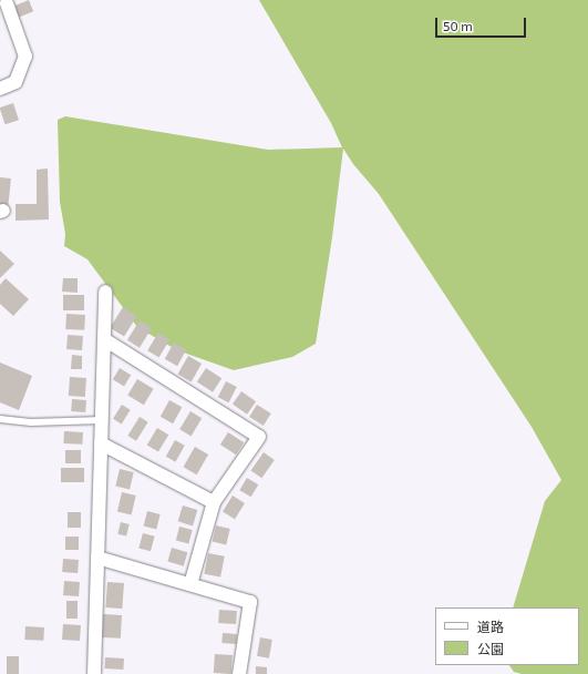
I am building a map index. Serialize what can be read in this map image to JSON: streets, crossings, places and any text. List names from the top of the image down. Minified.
{"legend":["道路","公園"],"scale_bar":"50 m"}
